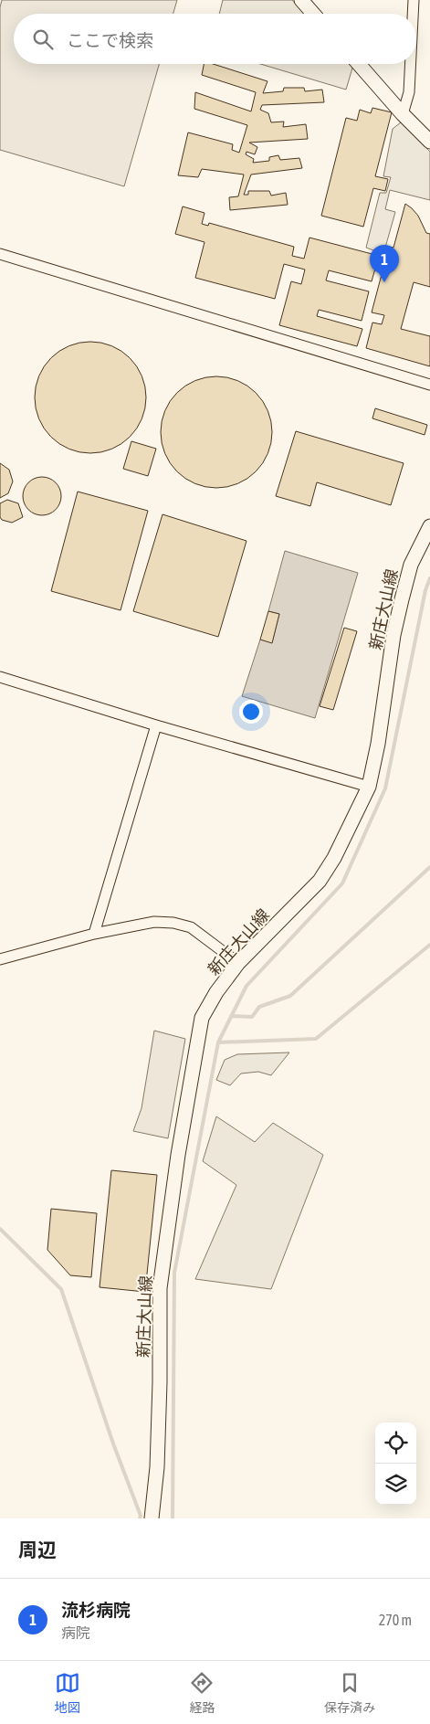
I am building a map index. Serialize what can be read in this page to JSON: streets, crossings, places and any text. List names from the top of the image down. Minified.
{"streets":{"main road":["新庄大山線"]},"page":{"search":"ここで検索","pins":"1","heading":"周辺","list":[{"mark":"1","name":"流杉病院","note":"病院","value":"270 m"}],"nav":["地図","経路","保存済み"]}}
